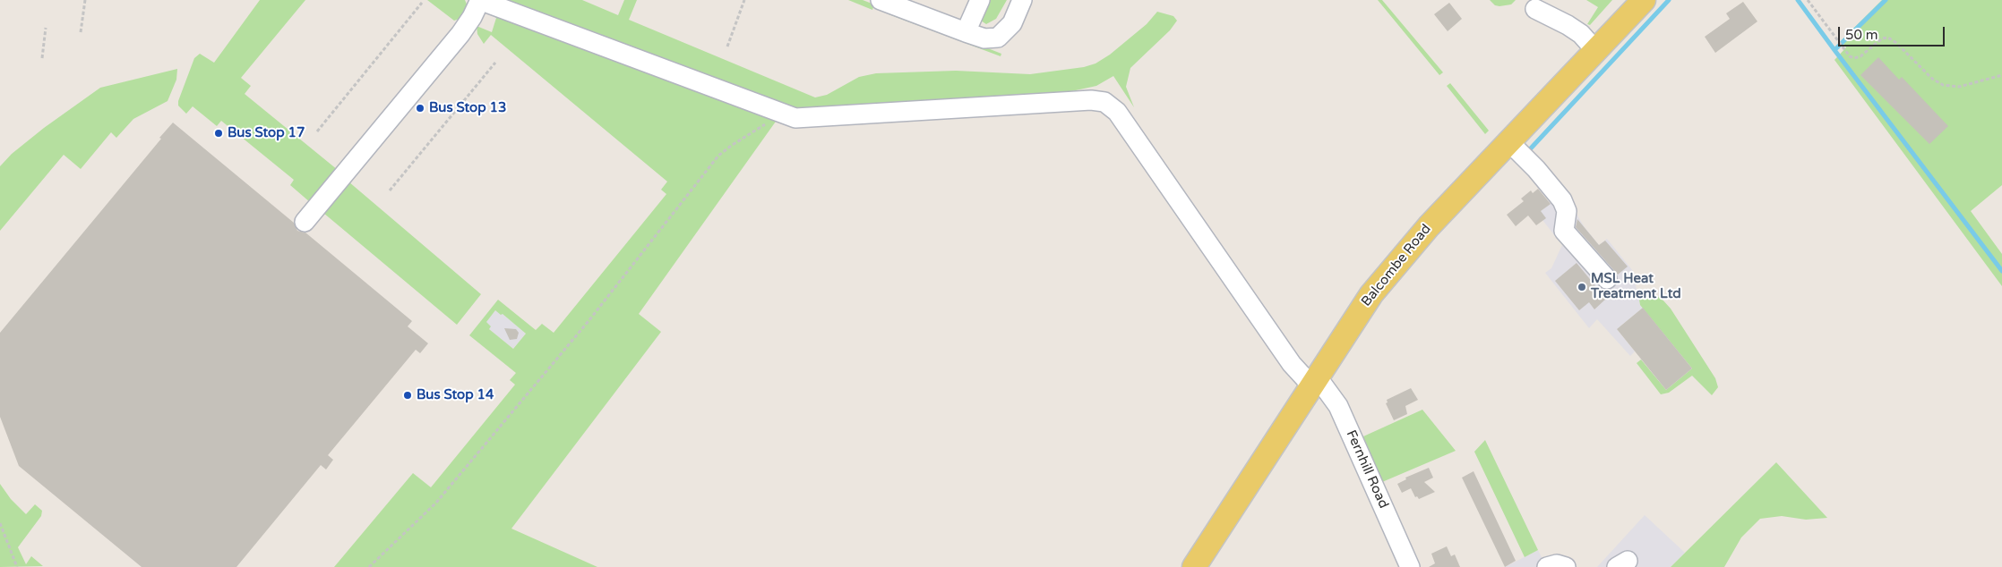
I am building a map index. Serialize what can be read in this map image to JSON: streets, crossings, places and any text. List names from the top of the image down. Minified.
{"streets":{"main road":["Balcombe Road"],"street":["Fernhill Road"]},"crossings":[["Balcombe Road","Fernhill Road"]],"places":["Bus Stop 13","Bus Stop 17","MSL Heat Treatment Ltd","Bus Stop 14"],"scale_bar":"50 m"}
